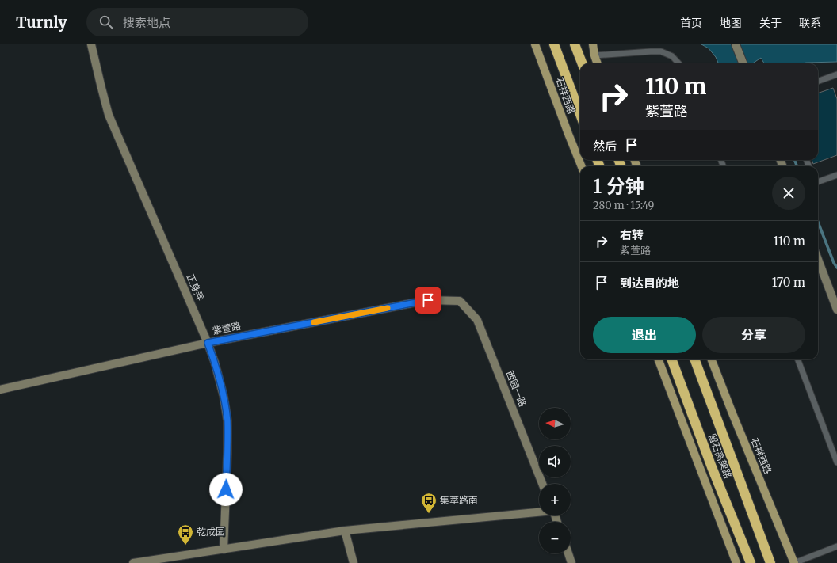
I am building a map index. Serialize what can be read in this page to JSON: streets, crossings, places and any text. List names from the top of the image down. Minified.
{"streets":{"highway":["留石高架路"],"main road":["石祥西路"],"street":["正身弄","紫萱路","西园一路"]},"crossings":[["正身弄","紫萱路"],["紫萱路","西园一路"]],"places":{"bus stop":["集萃路南","乾成园"]},"north":"left","page":{"header":"Turnly","search":"搜索地点","nav":["首页","地图","关于","联系"],"turn":["110 m","紫萱路"],"then":"然后","heading":["1 分钟","280 m · 15:49"],"list":[{"name":"右转","note":"紫萱路","value":"110 m"},{"name":"到达目的地","value":"170 m"}],"buttons":["退出","分享"],"map_buttons":["+","−"]}}
